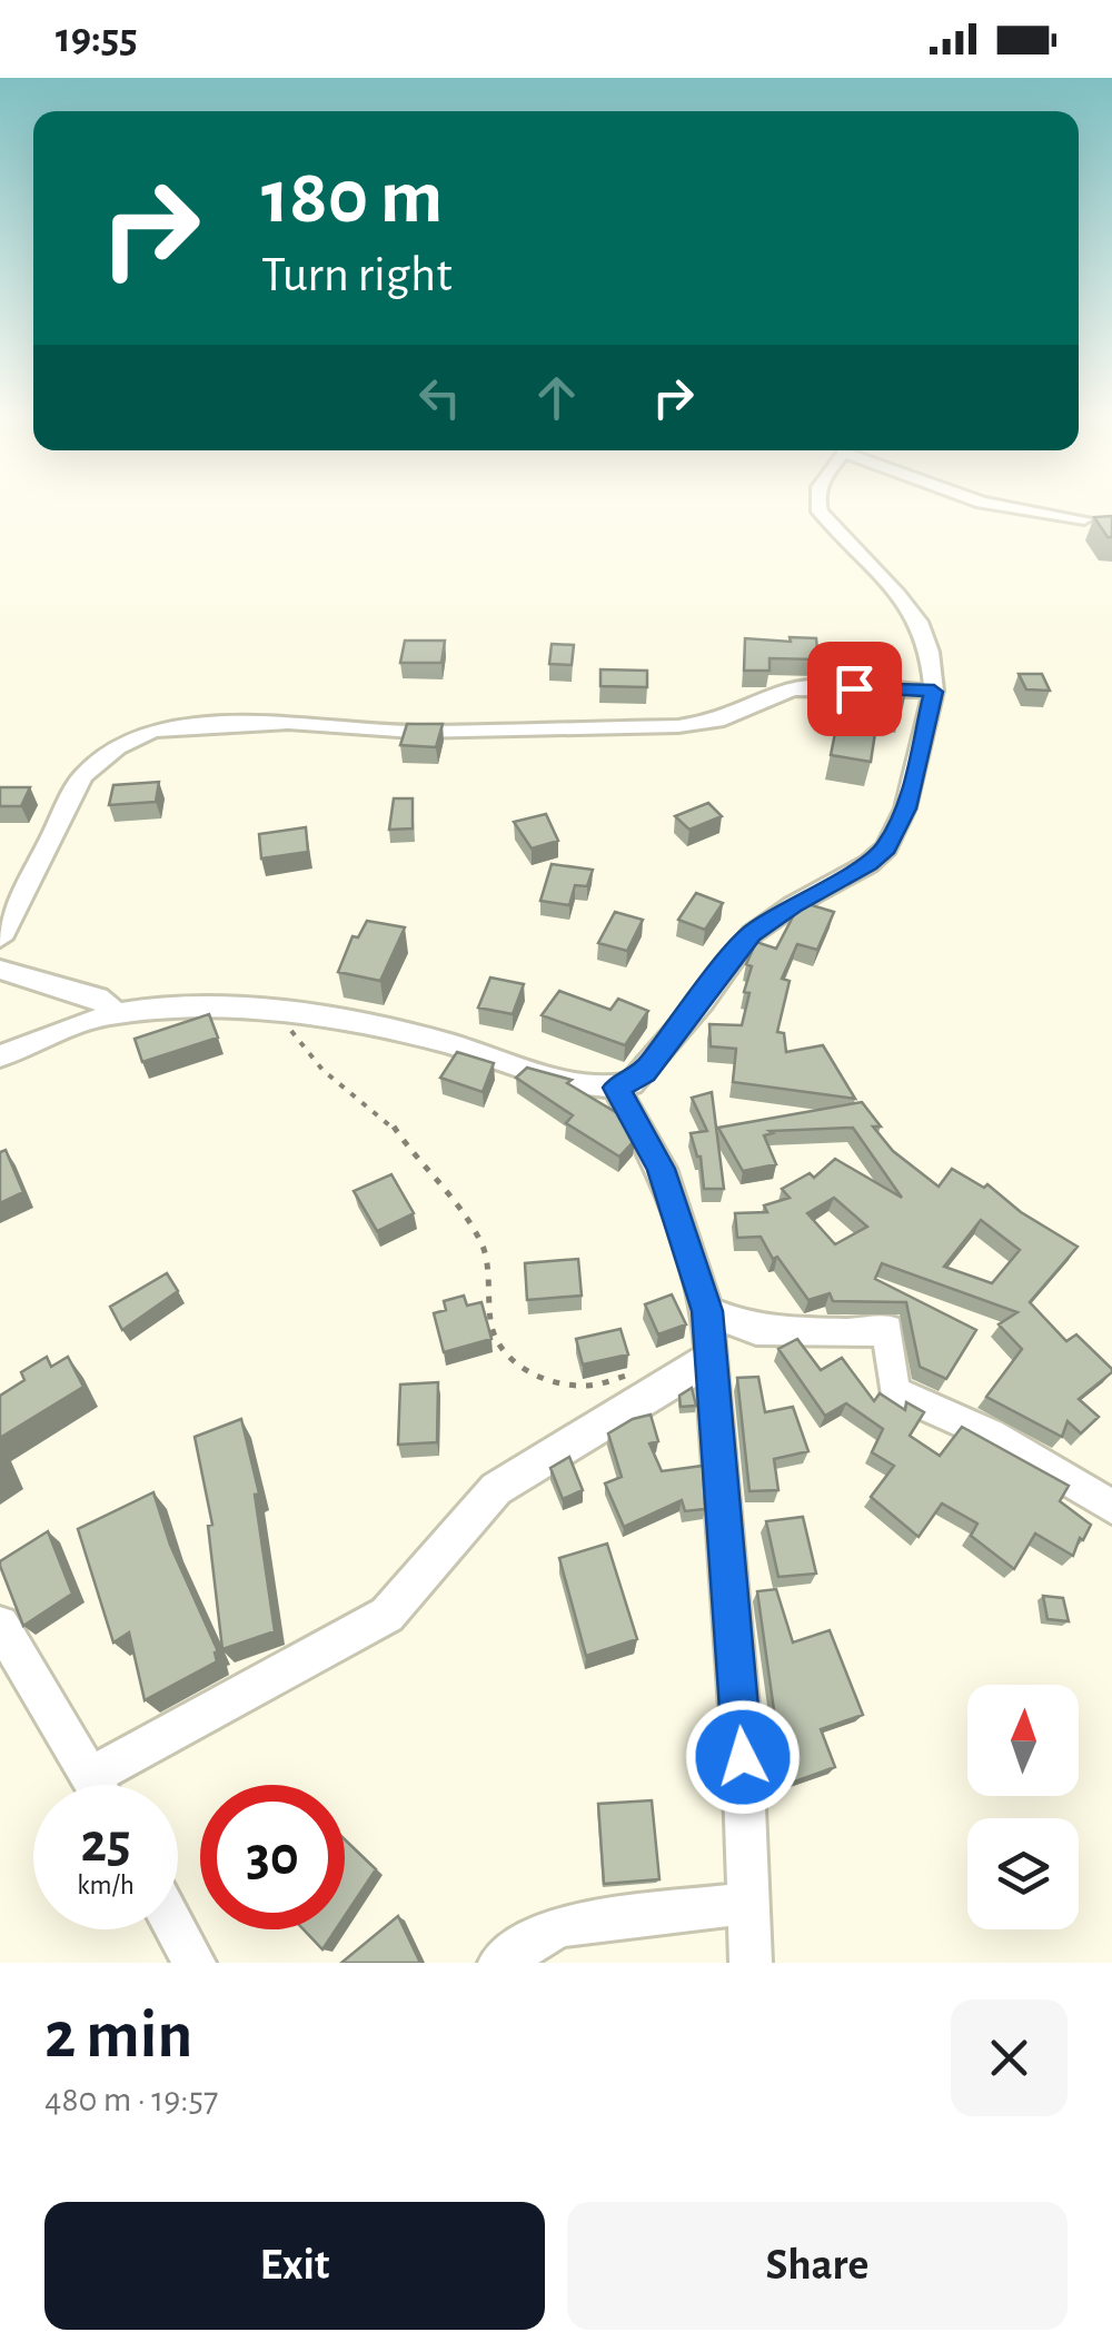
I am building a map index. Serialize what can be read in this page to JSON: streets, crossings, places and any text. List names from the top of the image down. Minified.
{"north":"top","page":{"status":"19:55","turn":["180 m","Turn right"],"speed":"25 km/h","limit":"30","heading":["2 min","480 m · 19:57"],"buttons":["Exit","Share"]}}
